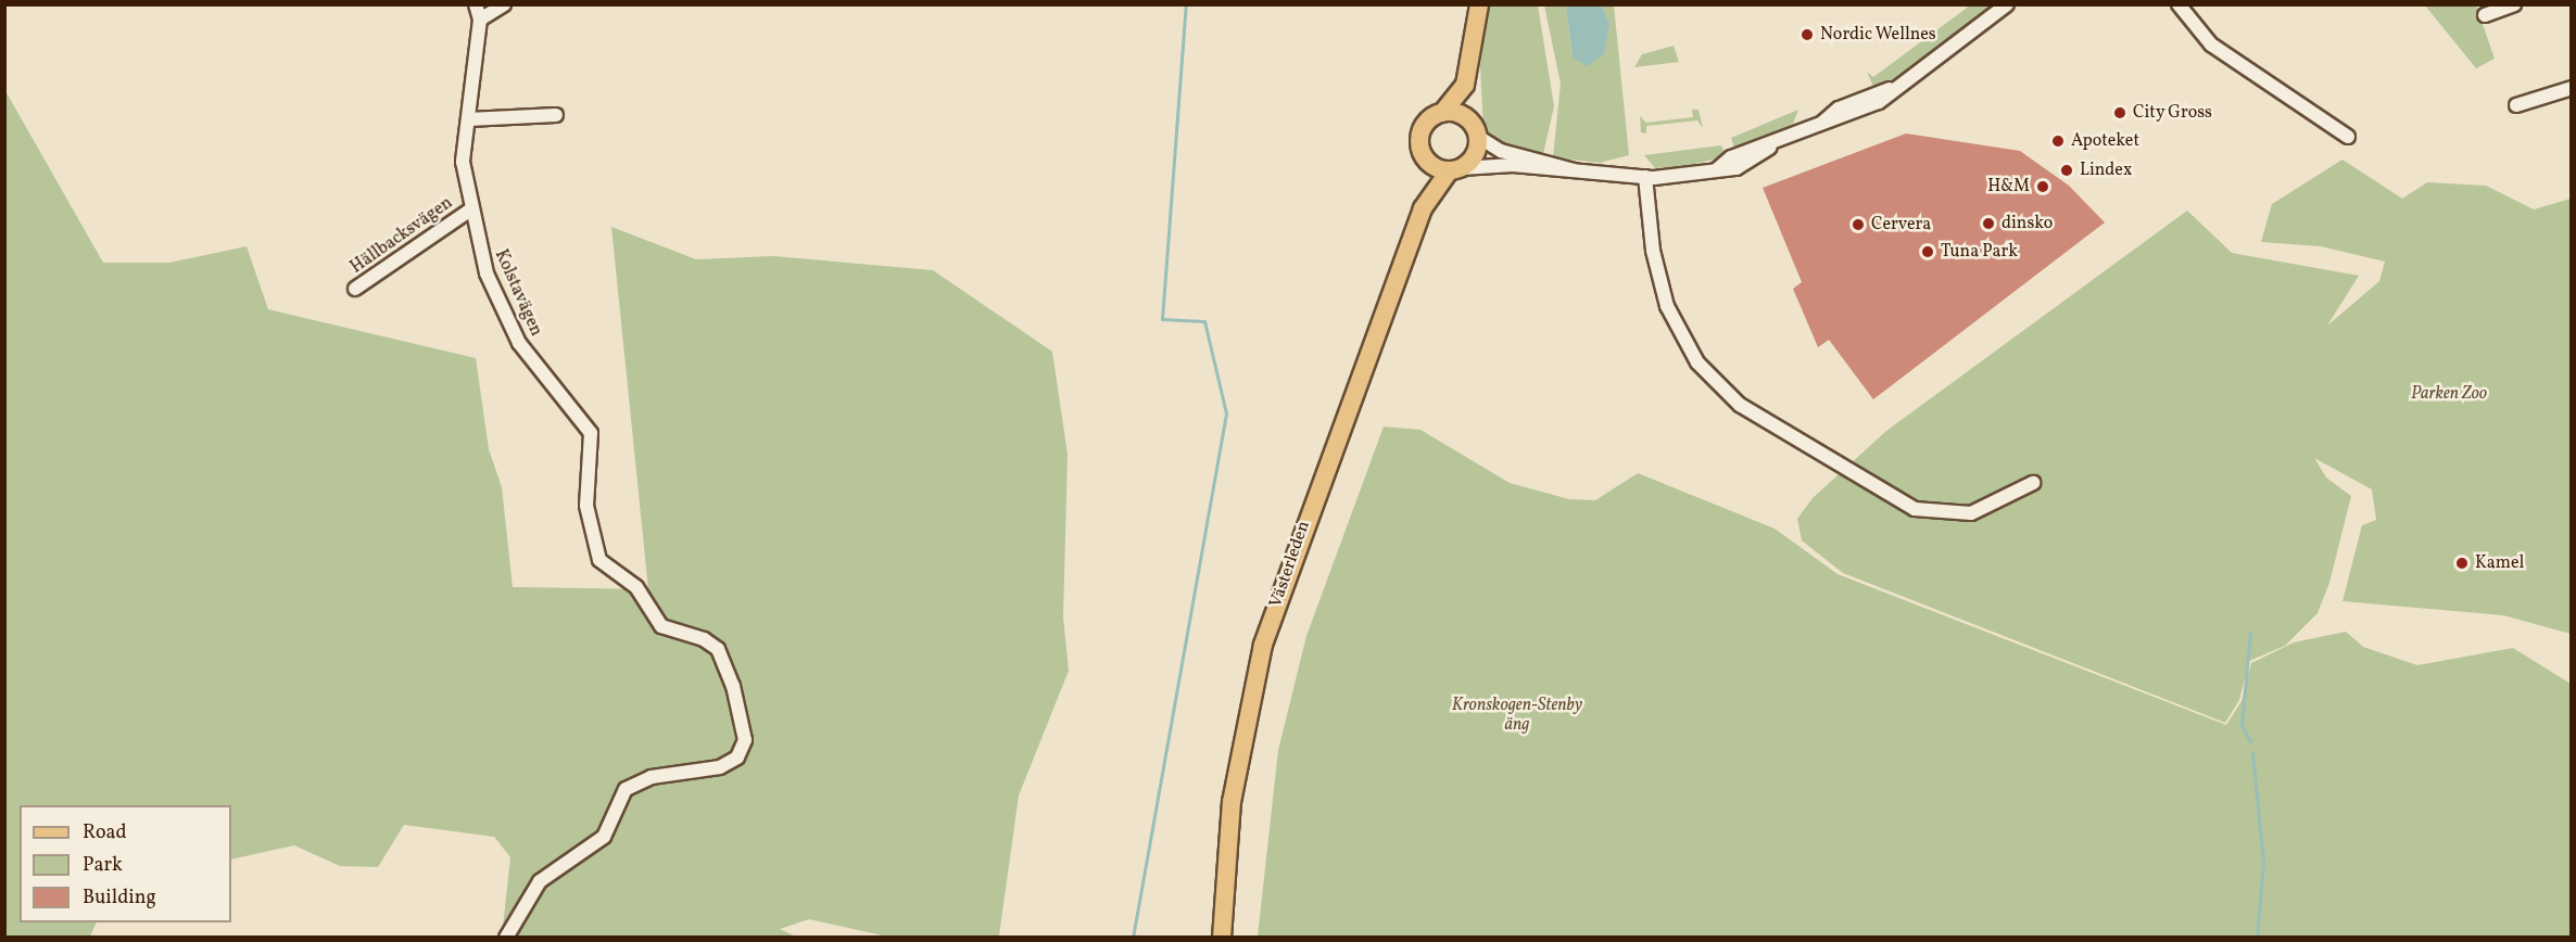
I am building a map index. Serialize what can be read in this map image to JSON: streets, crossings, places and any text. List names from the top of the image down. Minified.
{"streets":{"main road":["Västerleden"],"street":["Hällbacksvägen","Kolstavägen"]},"crossings":[["Hällbacksvägen","Kolstavägen"]],"parks":["Parken Zoo","Kronskogen-Stenby äng"],"places":["Nordic Wellnes","City Gross","Apoteket","Lindex","H&M","dinsko","Cervera","Tuna Park","Kamel"],"legend":["Road","Park","Building"]}
